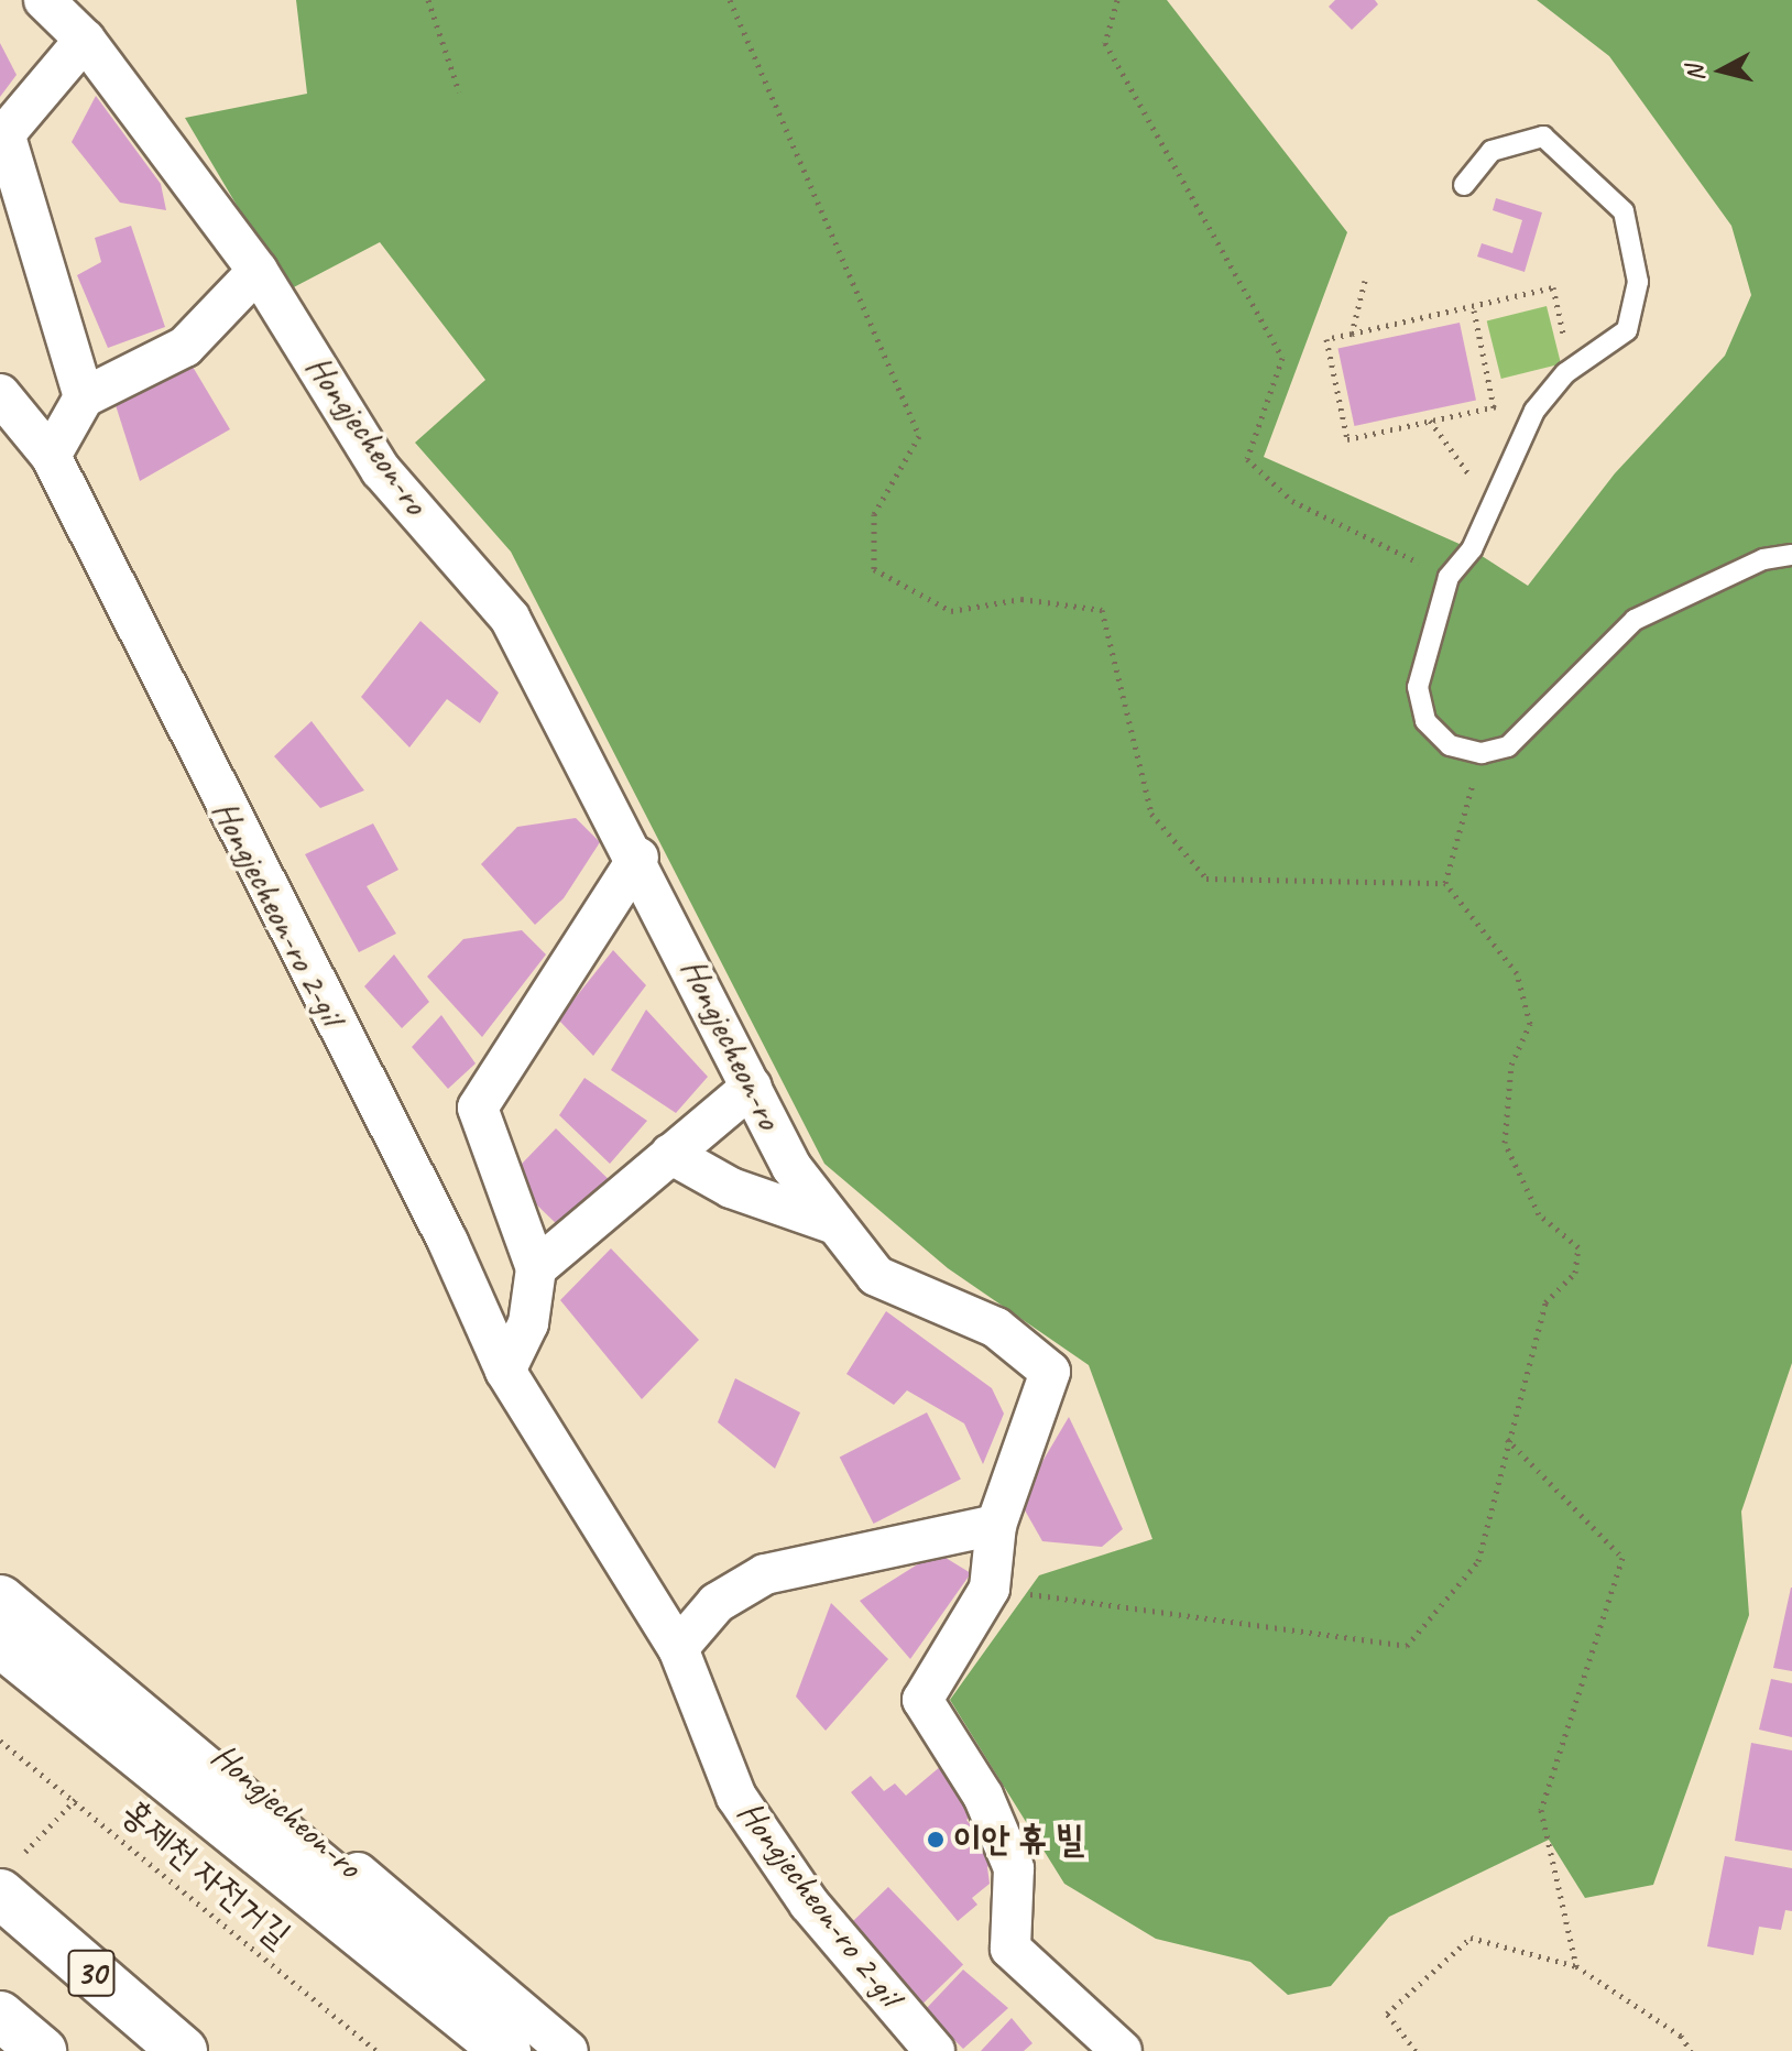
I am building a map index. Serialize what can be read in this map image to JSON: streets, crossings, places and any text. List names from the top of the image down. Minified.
{"streets":{"main road":["Hongjecheon-ro","30"],"street":["Hongjecheon-ro 2-gil"],"path":["홍제천 자전거길"]},"places":["이안 휴 빌"],"north":"left"}
